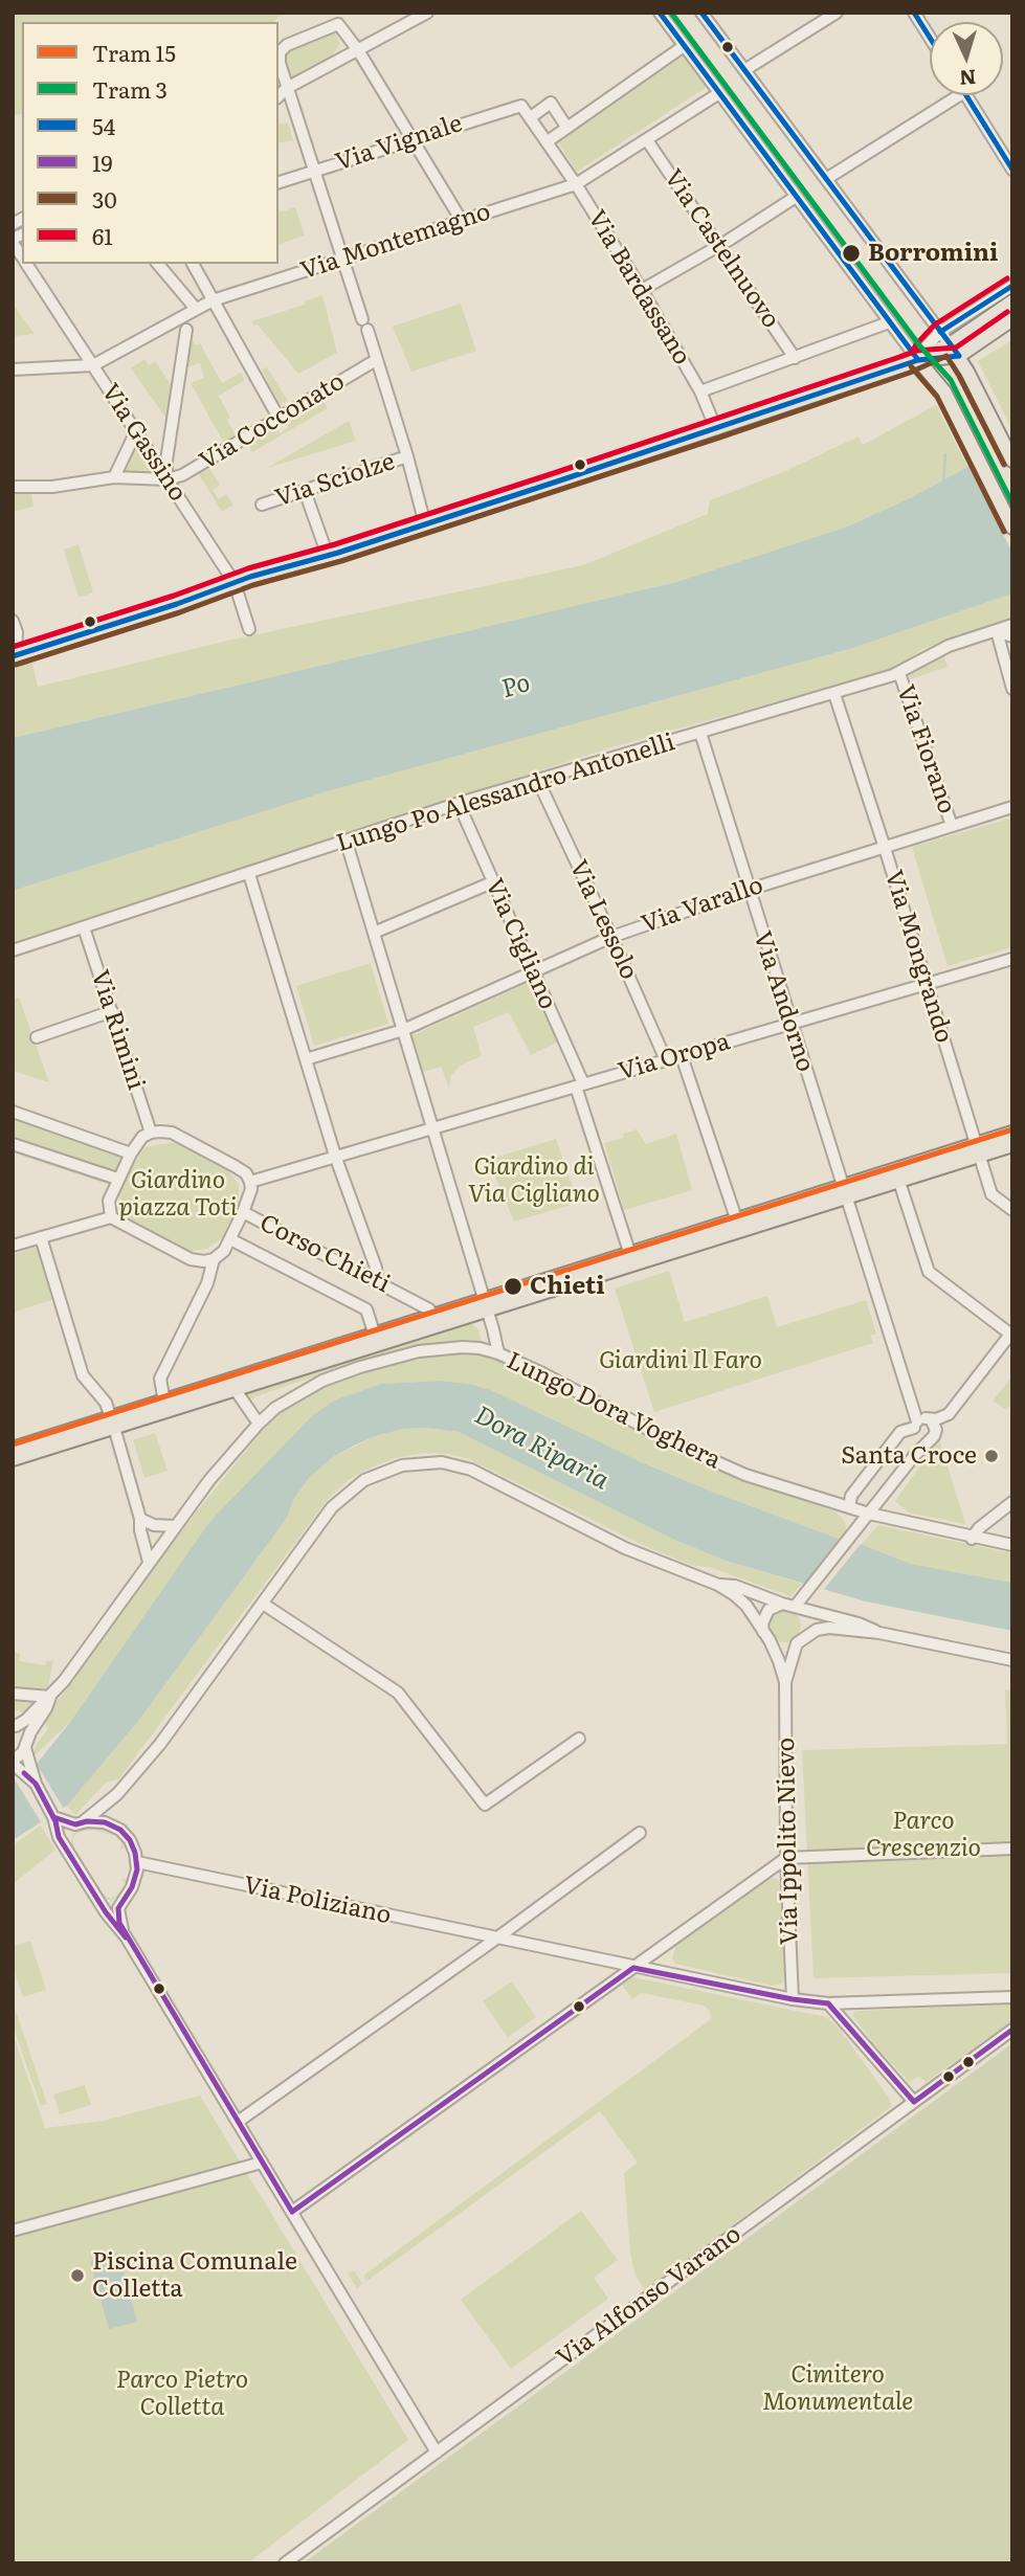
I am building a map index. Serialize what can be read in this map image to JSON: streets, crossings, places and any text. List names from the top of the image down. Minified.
{"streets":{"street":["Via Vignale","Via Montemagno","Via Castelnuovo","Via Bardassano","Via Cocconato","Via Gassino","Via Sciolze","Via Fiorano","Lungo Po Alessandro Antonelli","Via Varallo","Via Lessolo","Via Cigliano","Via Mongrando","Via Andorno","Via Rimini","Via Oropa","Corso Chieti","Lungo Dora Voghera","Via Ippolito Nievo","Via Poliziano","Via Alfonso Varano"]},"crossings":[["Via Montemagno","Via Castelnuovo"],["Via Montemagno","Via Bardassano"],["Via Montemagno","Via Gassino"],["Via Cocconato","Via Gassino"],["Via Fiorano","Lungo Po Alessandro Antonelli"],["Via Fiorano","Via Varallo"],["Lungo Po Alessandro Antonelli","Via Lessolo"],["Lungo Po Alessandro Antonelli","Via Cigliano"],["Lungo Po Alessandro Antonelli","Via Mongrando"],["Lungo Po Alessandro Antonelli","Via Andorno"],["Lungo Po Alessandro Antonelli","Via Rimini"],["Via Varallo","Via Lessolo"],["Via Varallo","Via Cigliano"],["Via Varallo","Via Mongrando"],["Via Varallo","Via Andorno"],["Via Lessolo","Via Oropa"],["Via Cigliano","Via Oropa"],["Via Mongrando","Via Oropa"],["Via Andorno","Via Oropa"],["Via Rimini","Via Oropa"],["Via Rimini","Corso Chieti"],["Via Oropa","Corso Chieti"],["Via Ippolito Nievo","Via Poliziano"]],"water":["Po","Dora Riparia"],"parks":["Giardino di Via Cigliano","Giardino piazza Toti","Giardini Il Faro","Parco Crescenzio","Cimitero Monumentale","Parco Pietro Colletta"],"places":["Borromini","Chieti","Santa Croce","Piscina Comunale Colletta"],"lines":["tram line 3","transit line 54","transit line 61","transit line 30","tram line 15","transit line 19"],"legend":["Tram 15","Tram 3","54","19","30","61"],"north":"bottom"}
